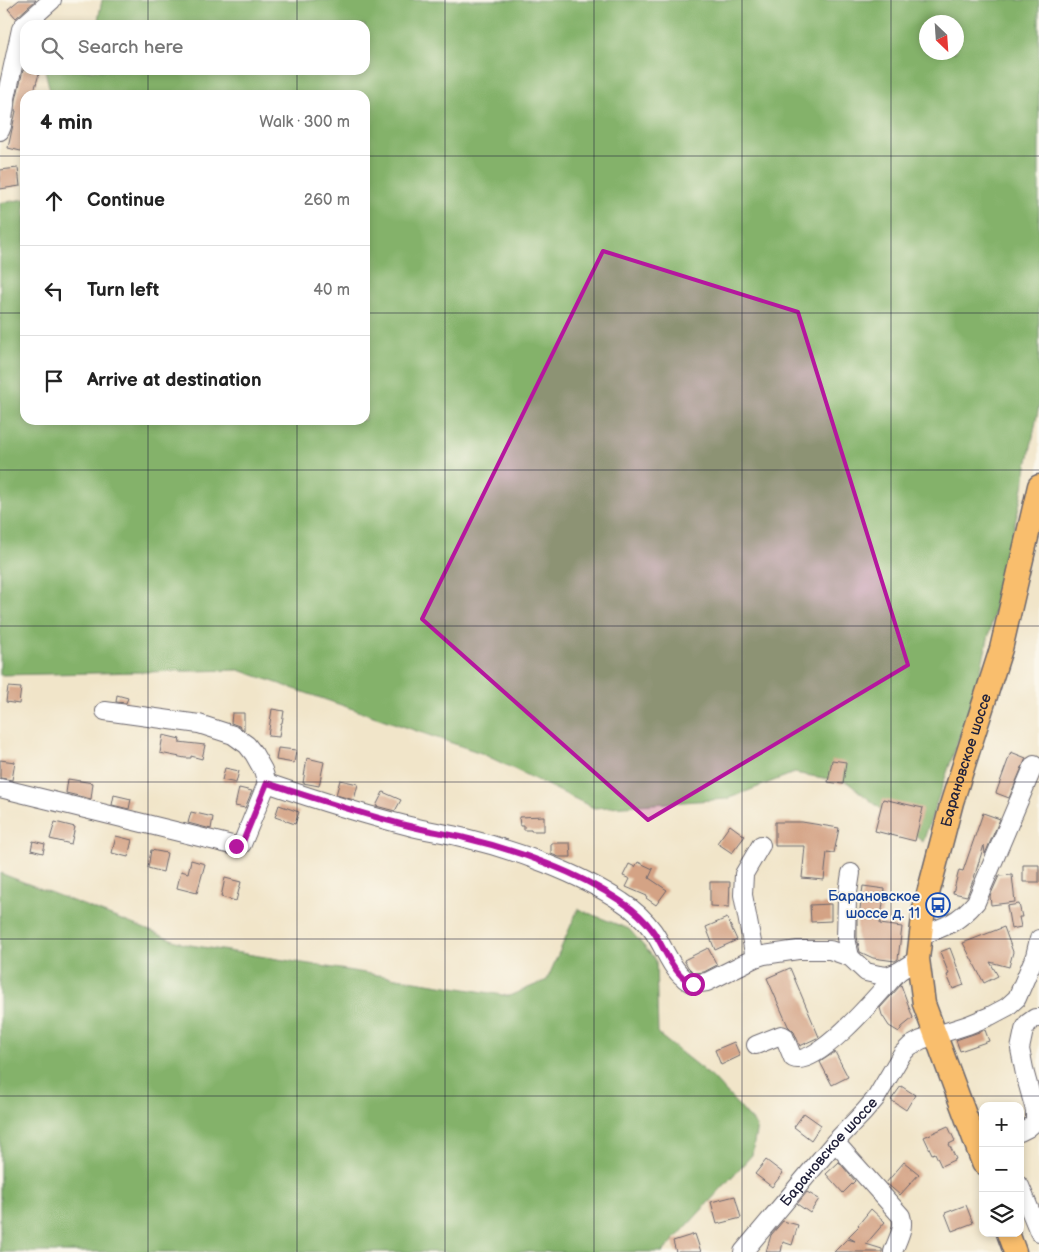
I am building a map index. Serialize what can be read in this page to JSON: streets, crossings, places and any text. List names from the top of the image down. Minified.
{"streets":{"main road":["Барановское шоссе"]},"places":{"bus stop":["Барановское шоссе д. 11"]},"north":"bottom right","page":{"search":"Search here","heading":["4 min","Walk · 300 m"],"list":[["Continue","260 m"],["Turn left","40 m"],"Arrive at destination"],"map_buttons":["+","−"]}}
